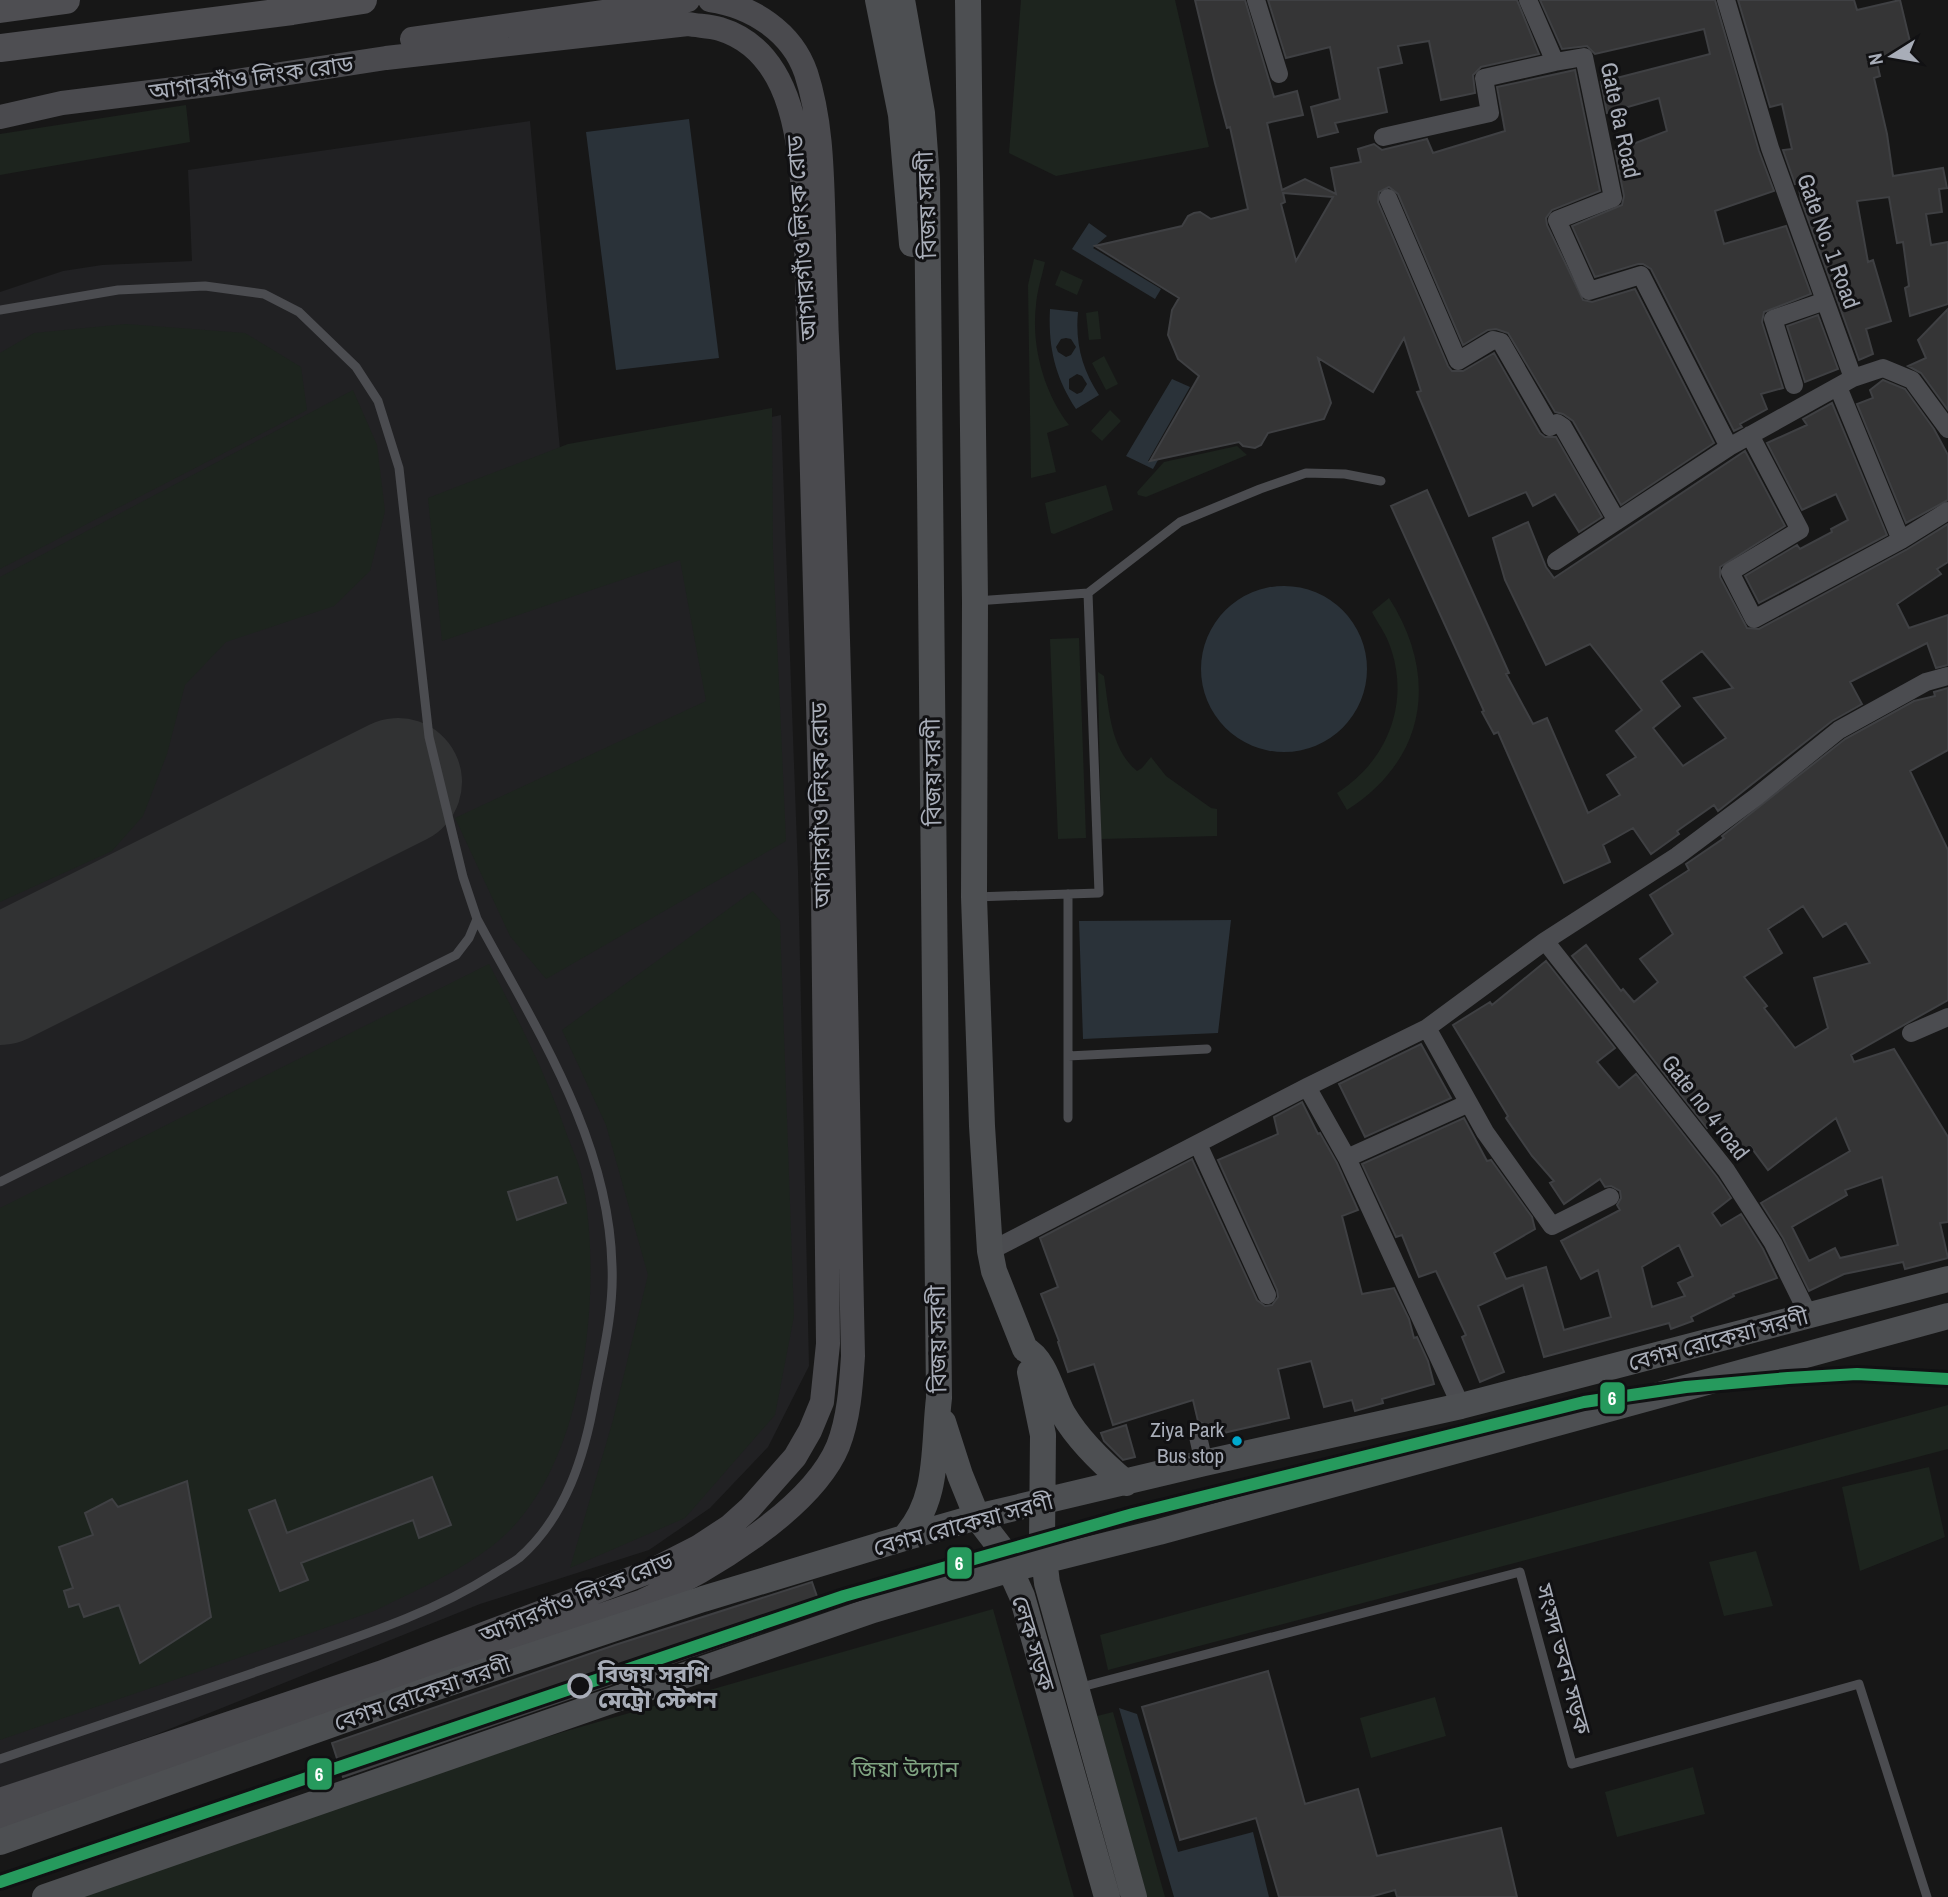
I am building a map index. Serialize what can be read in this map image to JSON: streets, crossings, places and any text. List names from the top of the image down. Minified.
{"streets":{"main road":["আগারগাঁও লিংক রোড","বিজয় সরণী","বেগম রোকেয়া সরণী","লেক সড়ক"],"street":["Gate 6a Road","Gate No. 1 Road","Gate no 4 road"],"lane":["সংসদ ভবন সড়ক"]},"crossings":[["বিজয় সরণী","বেগম রোকেয়া সরণী"],["বিজয় সরণী","লেক সড়ক"],["Gate no 4 road","বেগম রোকেয়া সরণী"],["বেগম রোকেয়া সরণী","লেক সড়ক"]],"parks":["জিয়া উদ্যান"],"places":["Ziya Park Bus stop","বিজয় সরণি মেট্রো স্টেশন"],"lines":["transit line 6"],"north":"left"}
